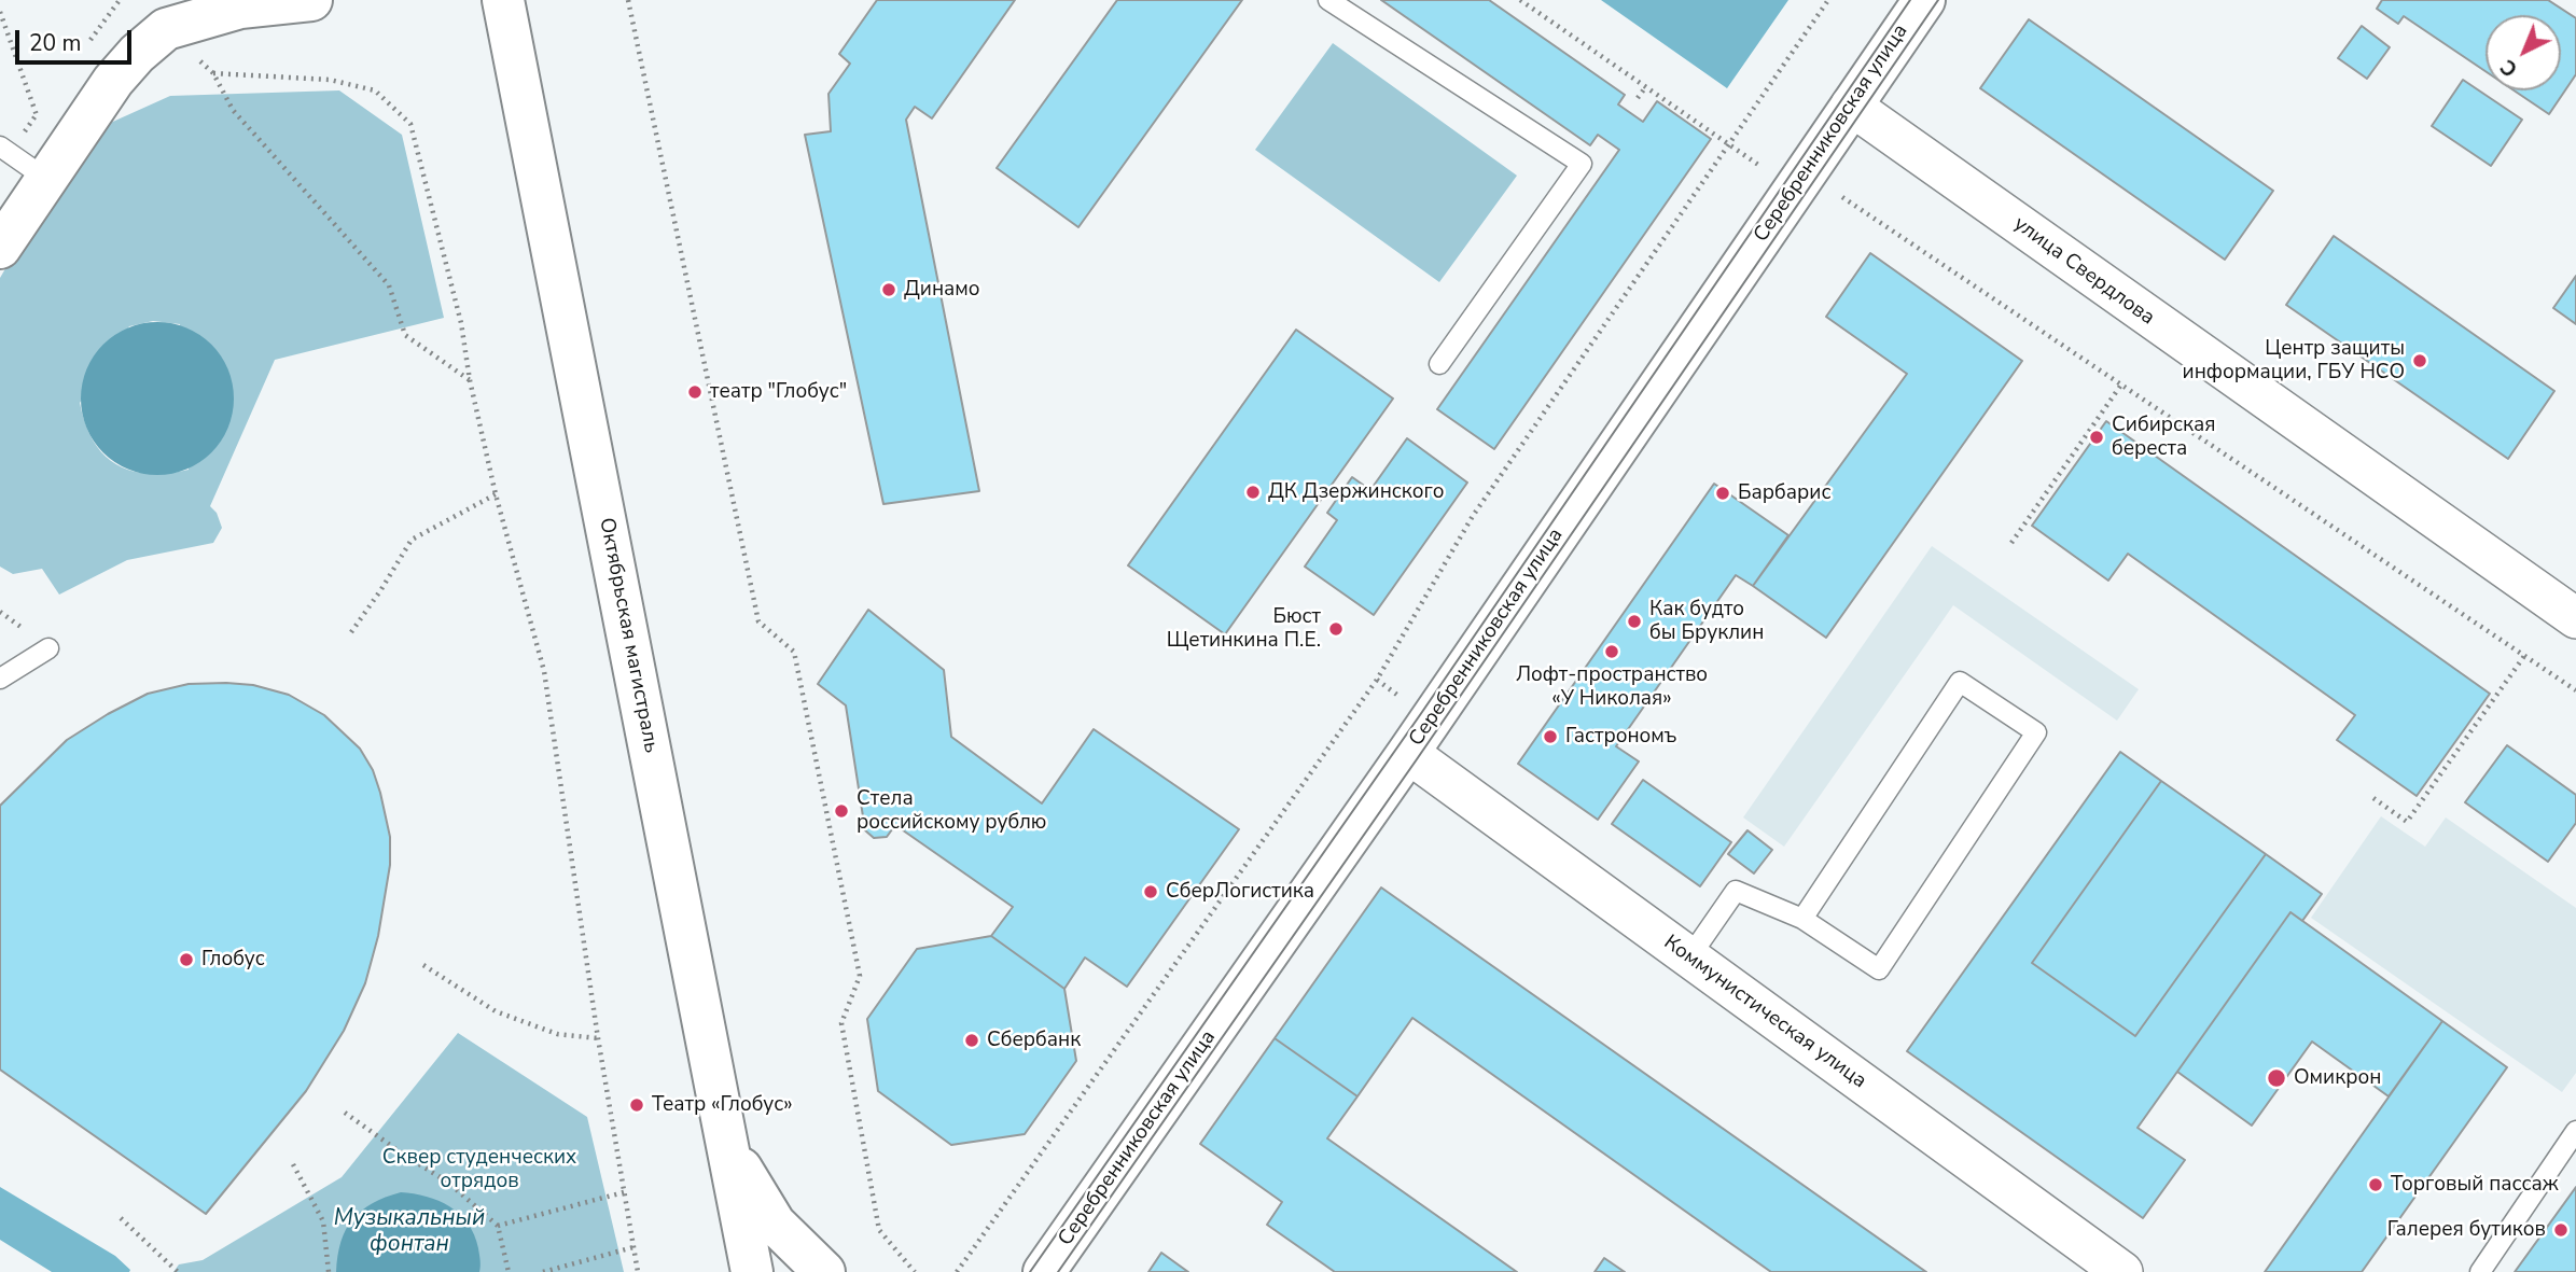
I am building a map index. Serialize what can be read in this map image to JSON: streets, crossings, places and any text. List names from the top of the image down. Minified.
{"streets":{"street":["Серебренниковская улица","улица Свердлова","Октябрьская магистраль","Коммунистическая улица"]},"crossings":[["Серебренниковская улица","улица Свердлова"],["Серебренниковская улица","Коммунистическая улица"]],"water":["Музыкальный фонтан"],"parks":["Сквер студенческих отрядов"],"places":["Динамо","Центр защиты информации, ГБУ НСО","театр \"Глобус\"","Сибирская береста","ДК Дзержинского","Барбарис","Как будто бы Бруклин","Бюст Щетинкина П.Е.","Лофт-пространство «У Николая»","Гастрономъ","Стела российскому рублю","СберЛогистика","Глобус","Сбербанк","Омикрон","Театр «Глобус»","Торговый пассаж","Галерея бутиков"],"scale_bar":"20 m","north":"bottom left"}
